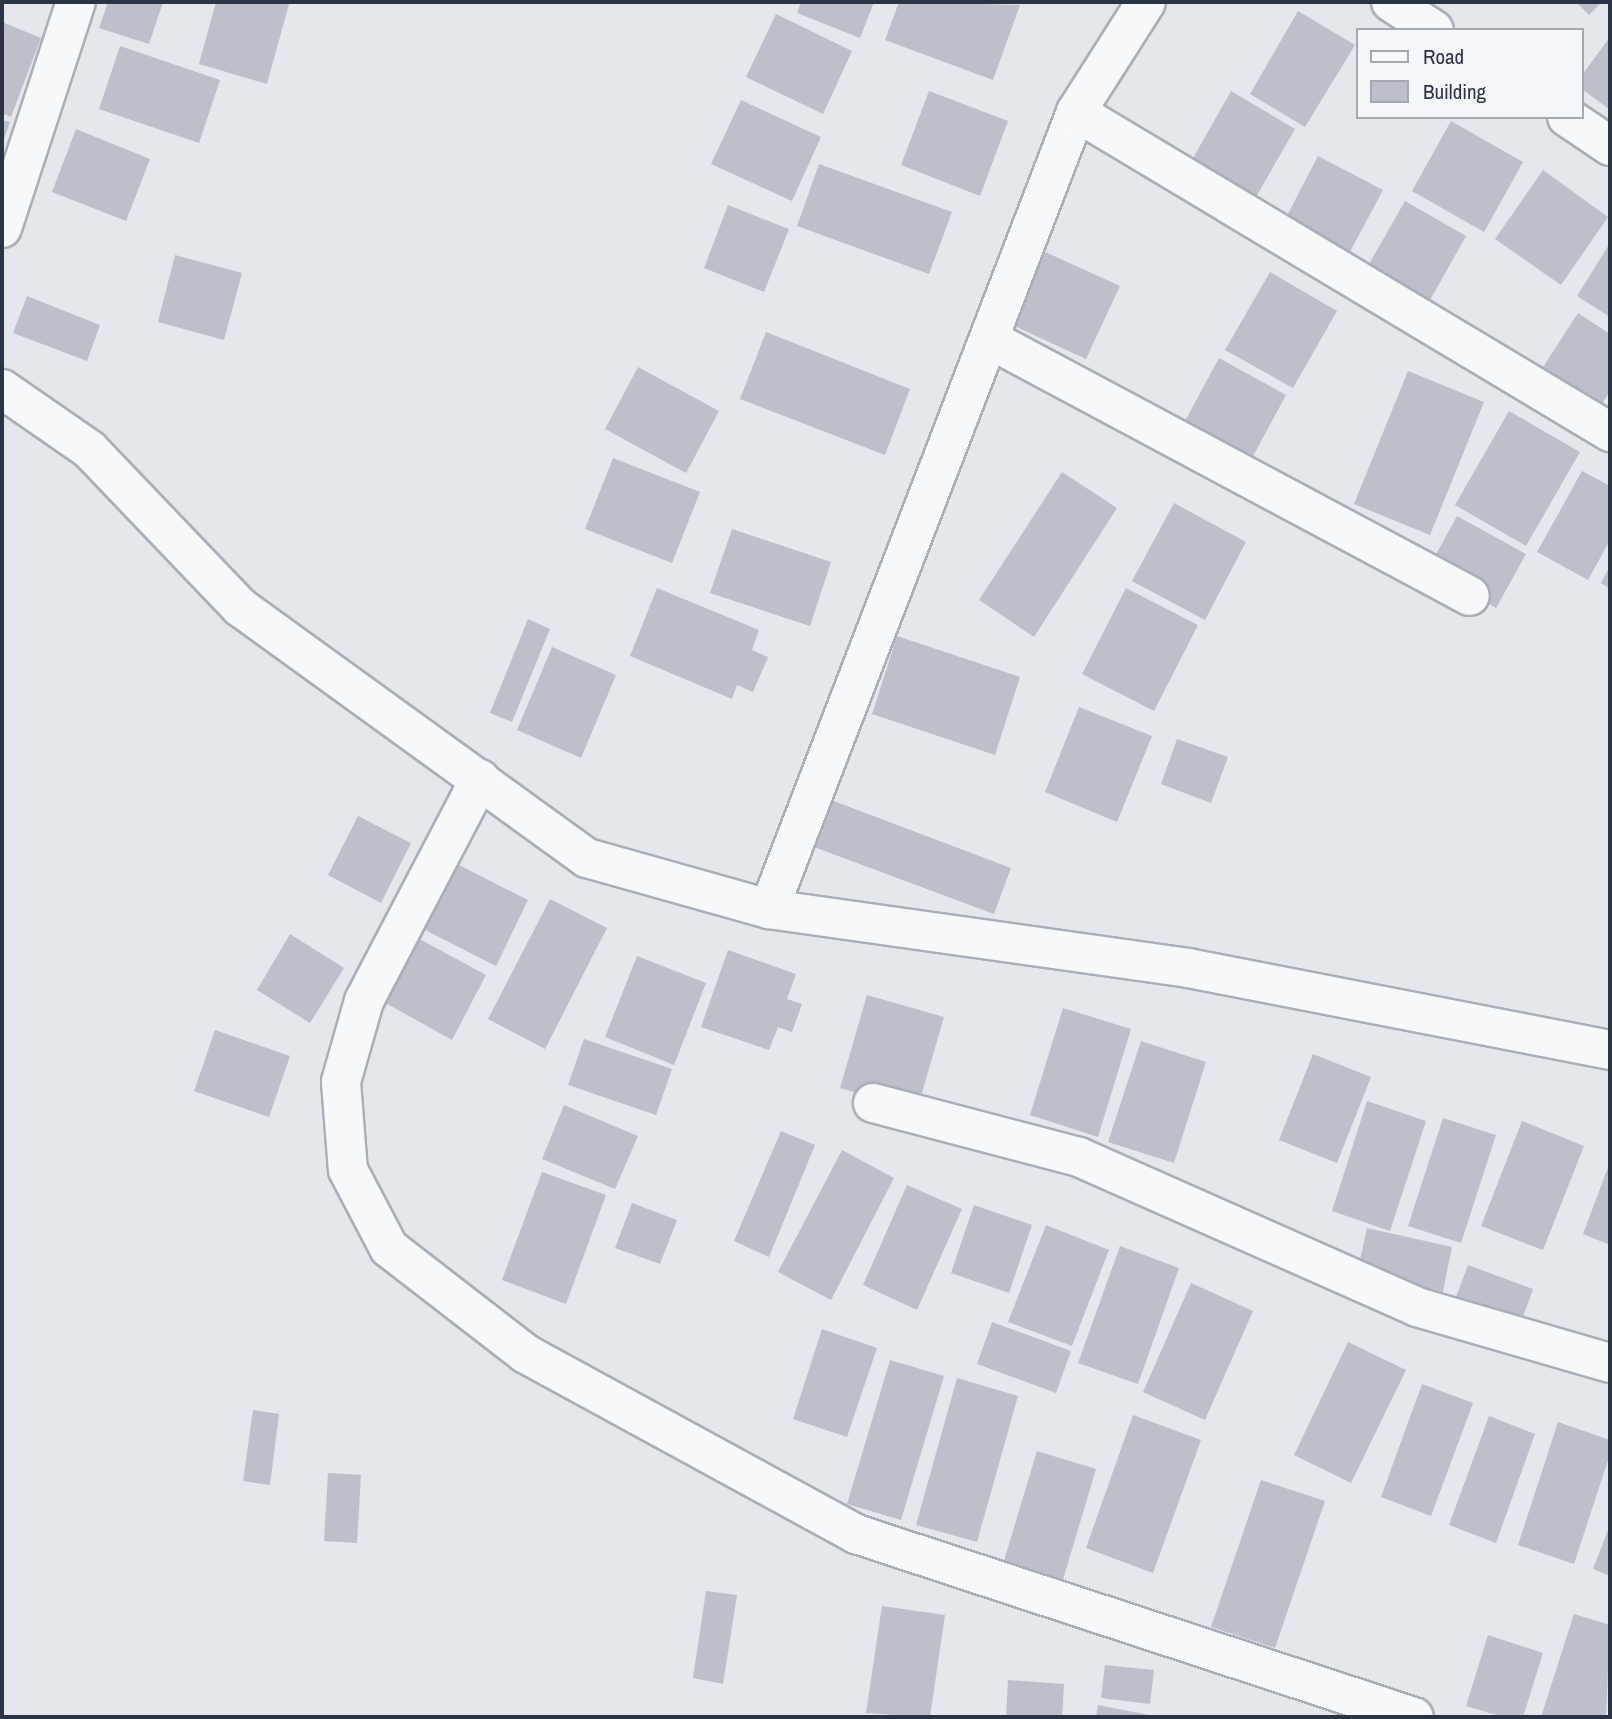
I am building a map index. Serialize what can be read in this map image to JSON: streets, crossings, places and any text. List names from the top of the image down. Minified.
{"legend":["Road","Building"]}
